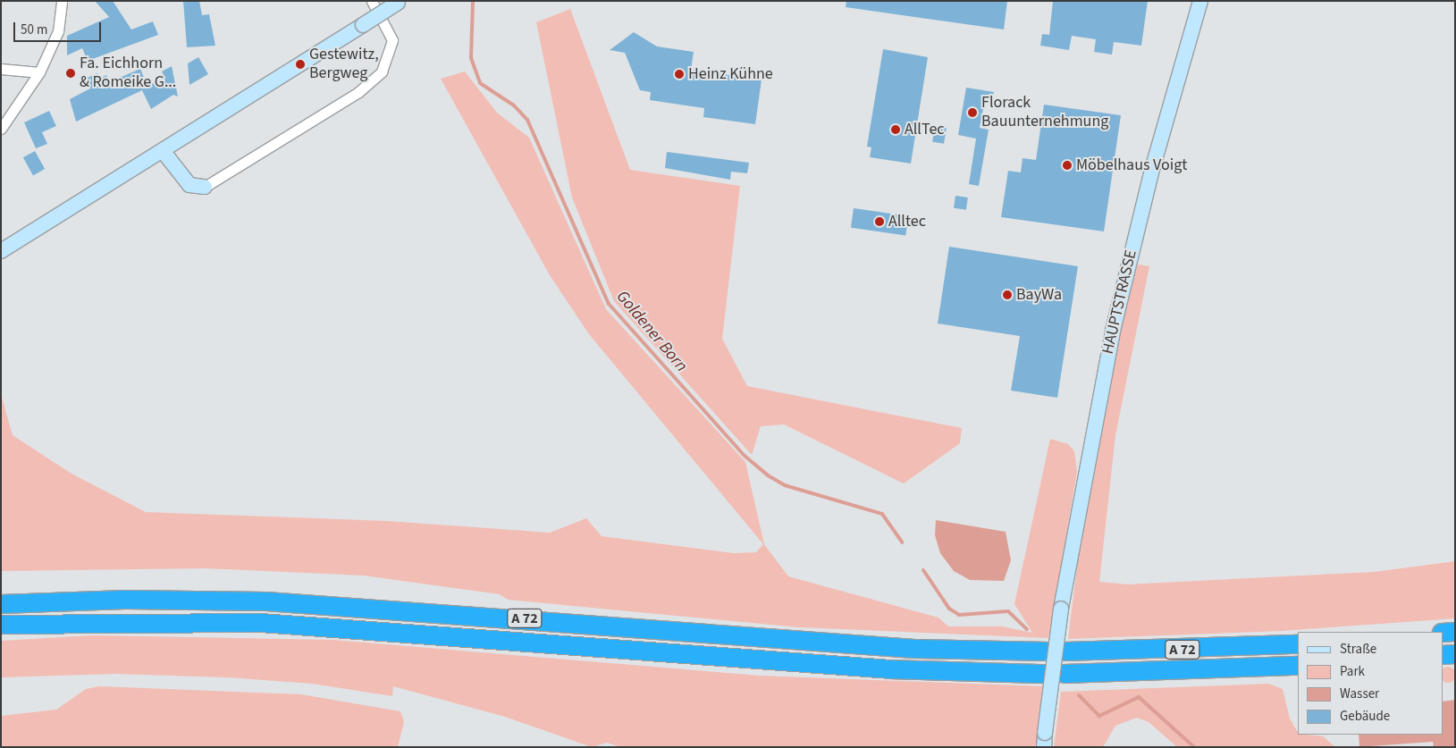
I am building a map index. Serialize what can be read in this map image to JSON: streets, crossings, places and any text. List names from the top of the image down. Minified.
{"streets":{"highway":["A 72"],"street":["HAUPTSTRASSE"]},"water":["Goldener Born"],"places":["Gestewitz, Bergweg","Fa. Eichhorn & Romeike G...","Heinz Kühne","Florack Bauunternehmung","AllTec","Möbelhaus Voigt","Alltec","BayWa"],"legend":["Straße","Park","Wasser","Gebäude"],"scale_bar":"50 m"}
